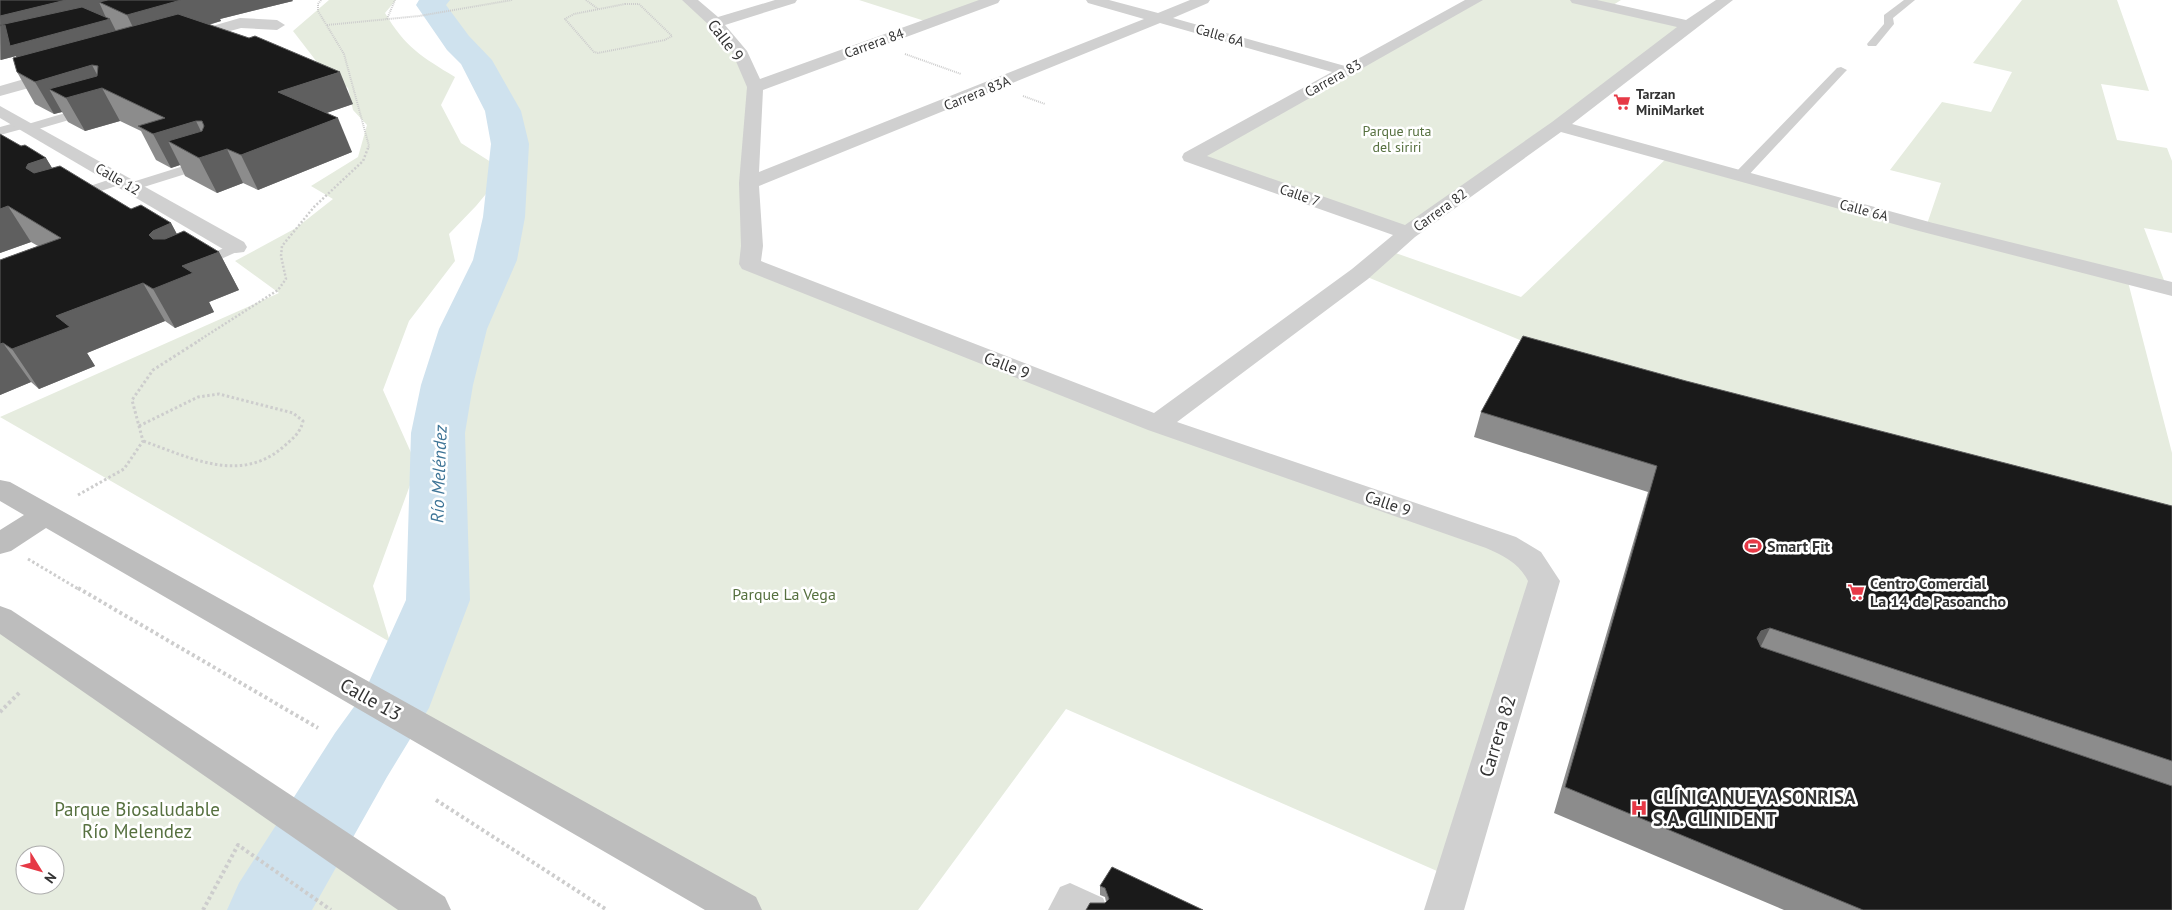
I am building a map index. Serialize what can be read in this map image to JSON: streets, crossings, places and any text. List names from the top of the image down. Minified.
{"streets":{"main road":["Calle 13"],"street":["Calle 6A","Calle 9","Carrera 84","Carrera 83","Carrera 83A","Calle 12","Calle 7","Carrera 82"]},"crossings":[["Calle 6A","Carrera 83"],["Calle 6A","Carrera 83A"],["Calle 6A","Carrera 82"],["Calle 9","Carrera 84"],["Calle 9","Carrera 83A"],["Calle 9","Carrera 82"],["Carrera 83","Calle 7"],["Calle 7","Carrera 82"]],"water":["Río Meléndez"],"parks":["Parque ruta del siriri","Parque La Vega","Parque Biosaludable Río Melendez"],"places":{"supermarket":["Tarzan MiniMarket","Centro Comercial La 14 de Pasoancho"],"sports":["Smart Fit"],"hospital":["CLÍNICA NUEVA SONRISA S.A. CLINIDENT"]},"north":"bottom right"}
